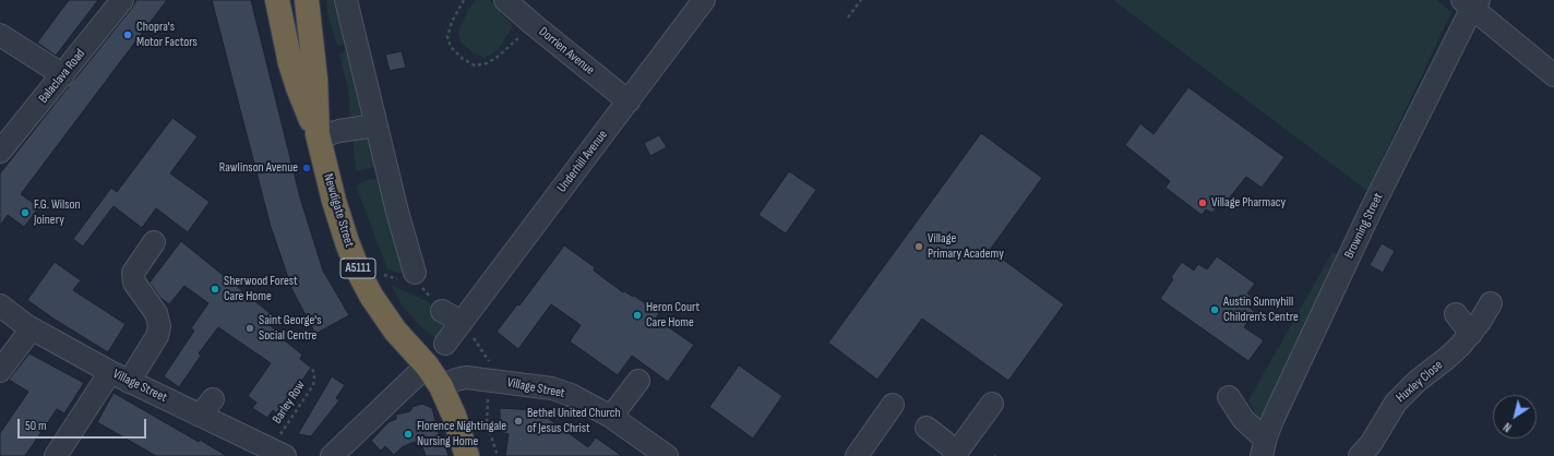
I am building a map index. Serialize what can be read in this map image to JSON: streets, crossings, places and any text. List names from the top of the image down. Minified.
{"streets":{"highway":["Newdigate Street","A5111"],"street":["Dorrien Avenue","Balaclava Road","Underhill Avenue","Browning Street","Huxley Close","Village Street"],"path":["Barley Row"]},"crossings":[["Dorrien Avenue","Underhill Avenue"],["Newdigate Street","A5111"],["A5111","Village Street"],["Village Street","Barley Row"]],"places":["Chopra's Motor Factors","Rawlinson Avenue","Village Pharmacy","F.G. Wilson Joinery","Village Primary Academy","Sherwood Forest Care Home","Austin Sunnyhill Children's Centre","Heron Court Care Home","Saint George's Social Centre","Bethel United Church of Jesus Christ","Florence Nightingale Nursing Home"],"scale_bar":"50 m","north":"bottom left"}
